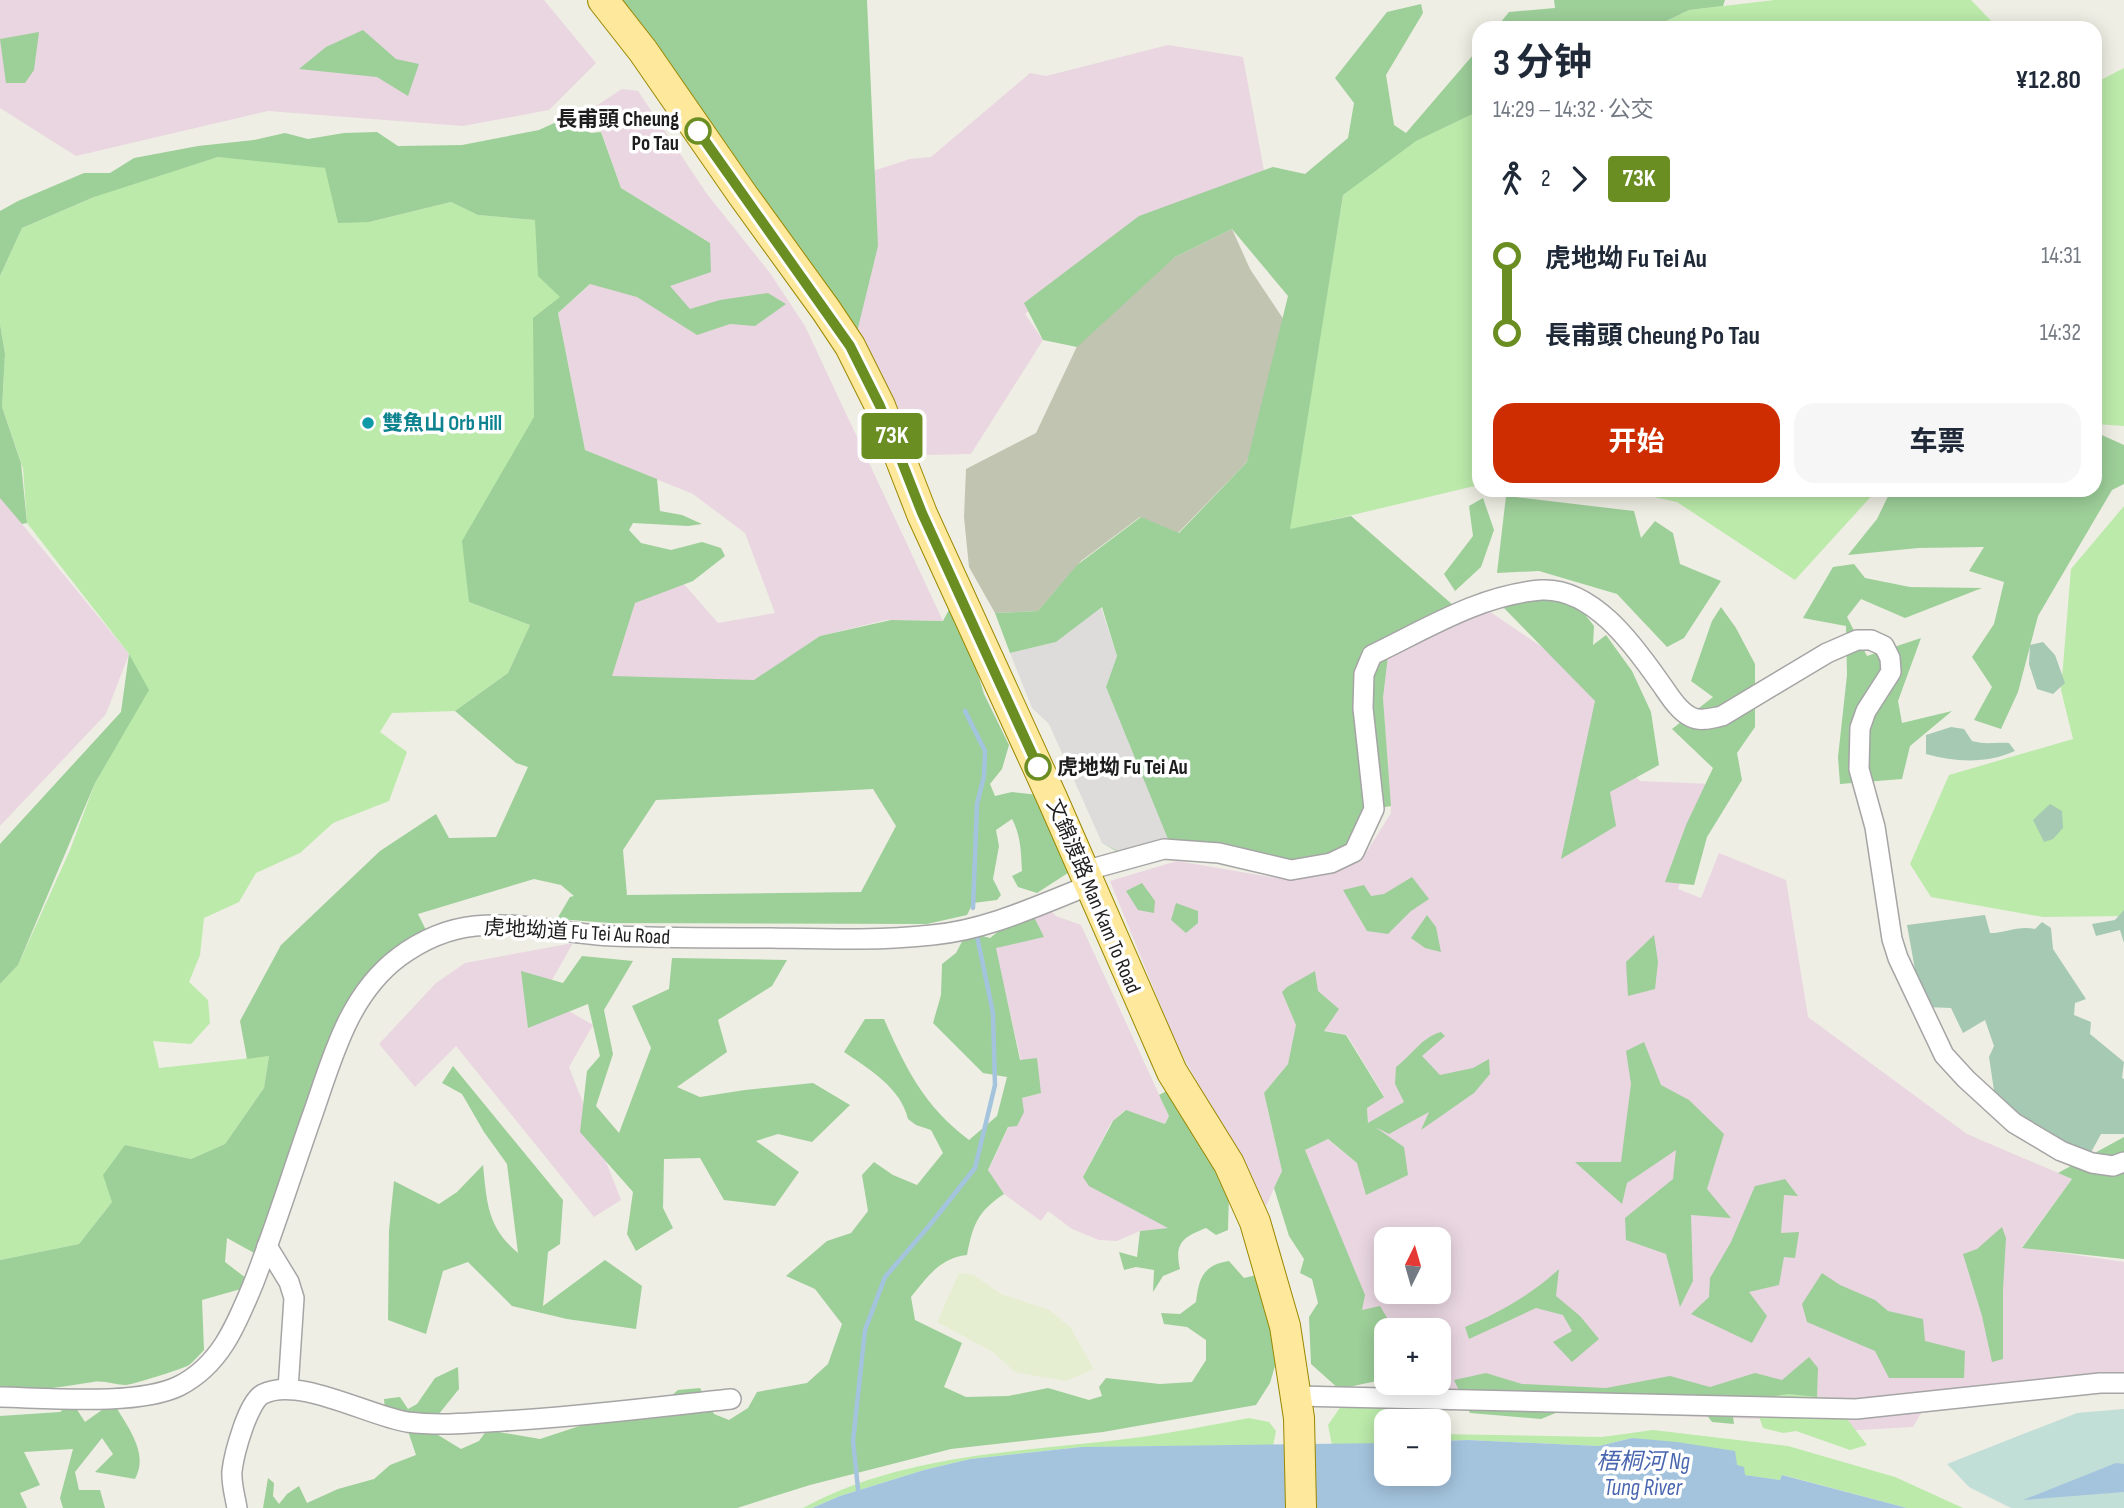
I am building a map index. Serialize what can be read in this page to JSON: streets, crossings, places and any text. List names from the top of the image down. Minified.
{"streets":{"main road":["文錦渡路 Man Kam To Road"],"street":["虎地坳道 Fu Tei Au Road"]},"crossings":[["文錦渡路 Man Kam To Road","虎地坳道 Fu Tei Au Road"]],"water":["梧桐河 Ng Tung River"],"places":["長甫頭 Cheung Po Tau","雙魚山 Orb Hill","虎地坳 Fu Tei Au"],"lines":["bus line 73K"],"north":"top","page":{"on_map":"73K","heading":["3 分钟","14:29 – 14:32 · 公交","¥12.80"],"legs":["2","73K"],"list":[{"name":"虎地坳 Fu Tei Au","value":"14:31"},{"name":"長甫頭 Cheung Po Tau","value":"14:32"}],"buttons":["开始","车票"],"map_buttons":["+","−"]}}
